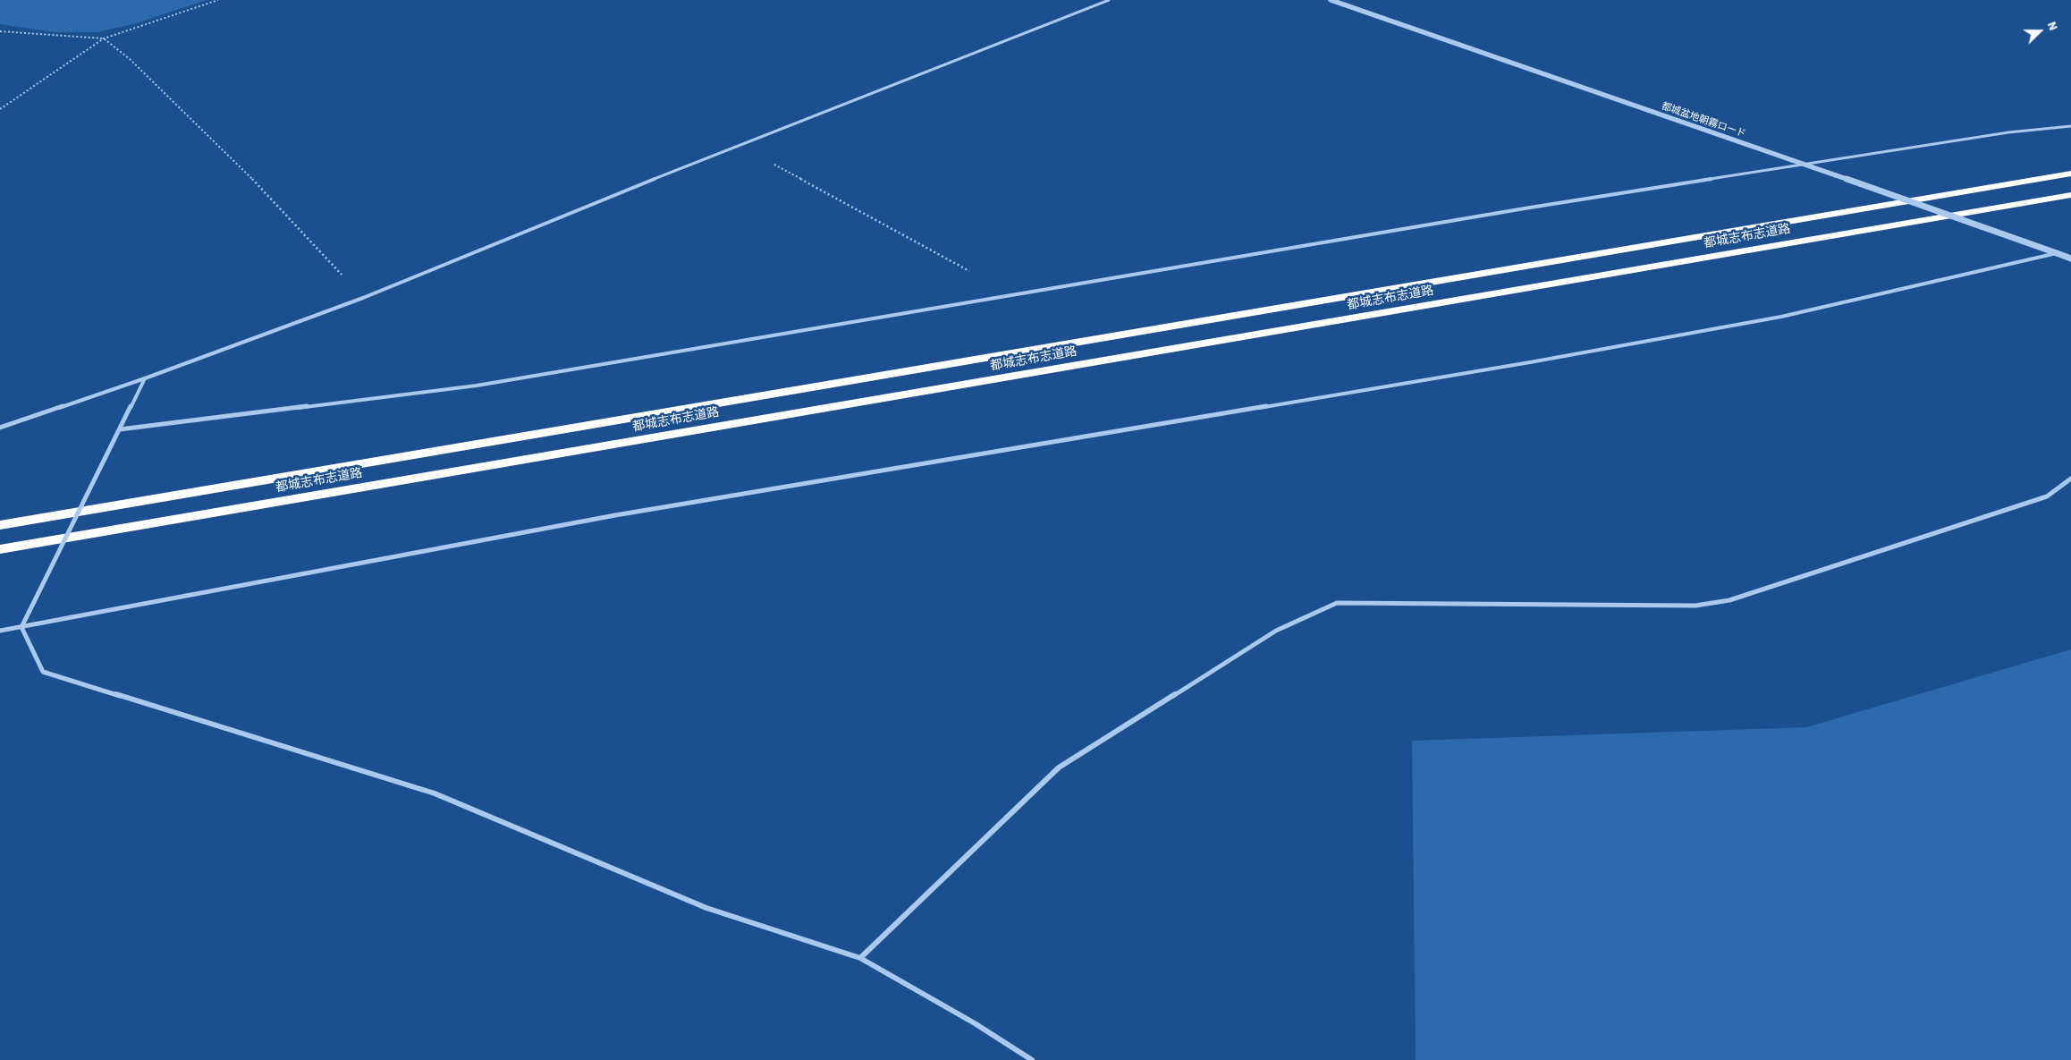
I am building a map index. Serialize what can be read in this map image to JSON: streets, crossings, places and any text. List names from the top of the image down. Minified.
{"streets":{"highway":["都城志布志道路"],"street":["都城盆地朝霧ロード"]},"north":"right"}
